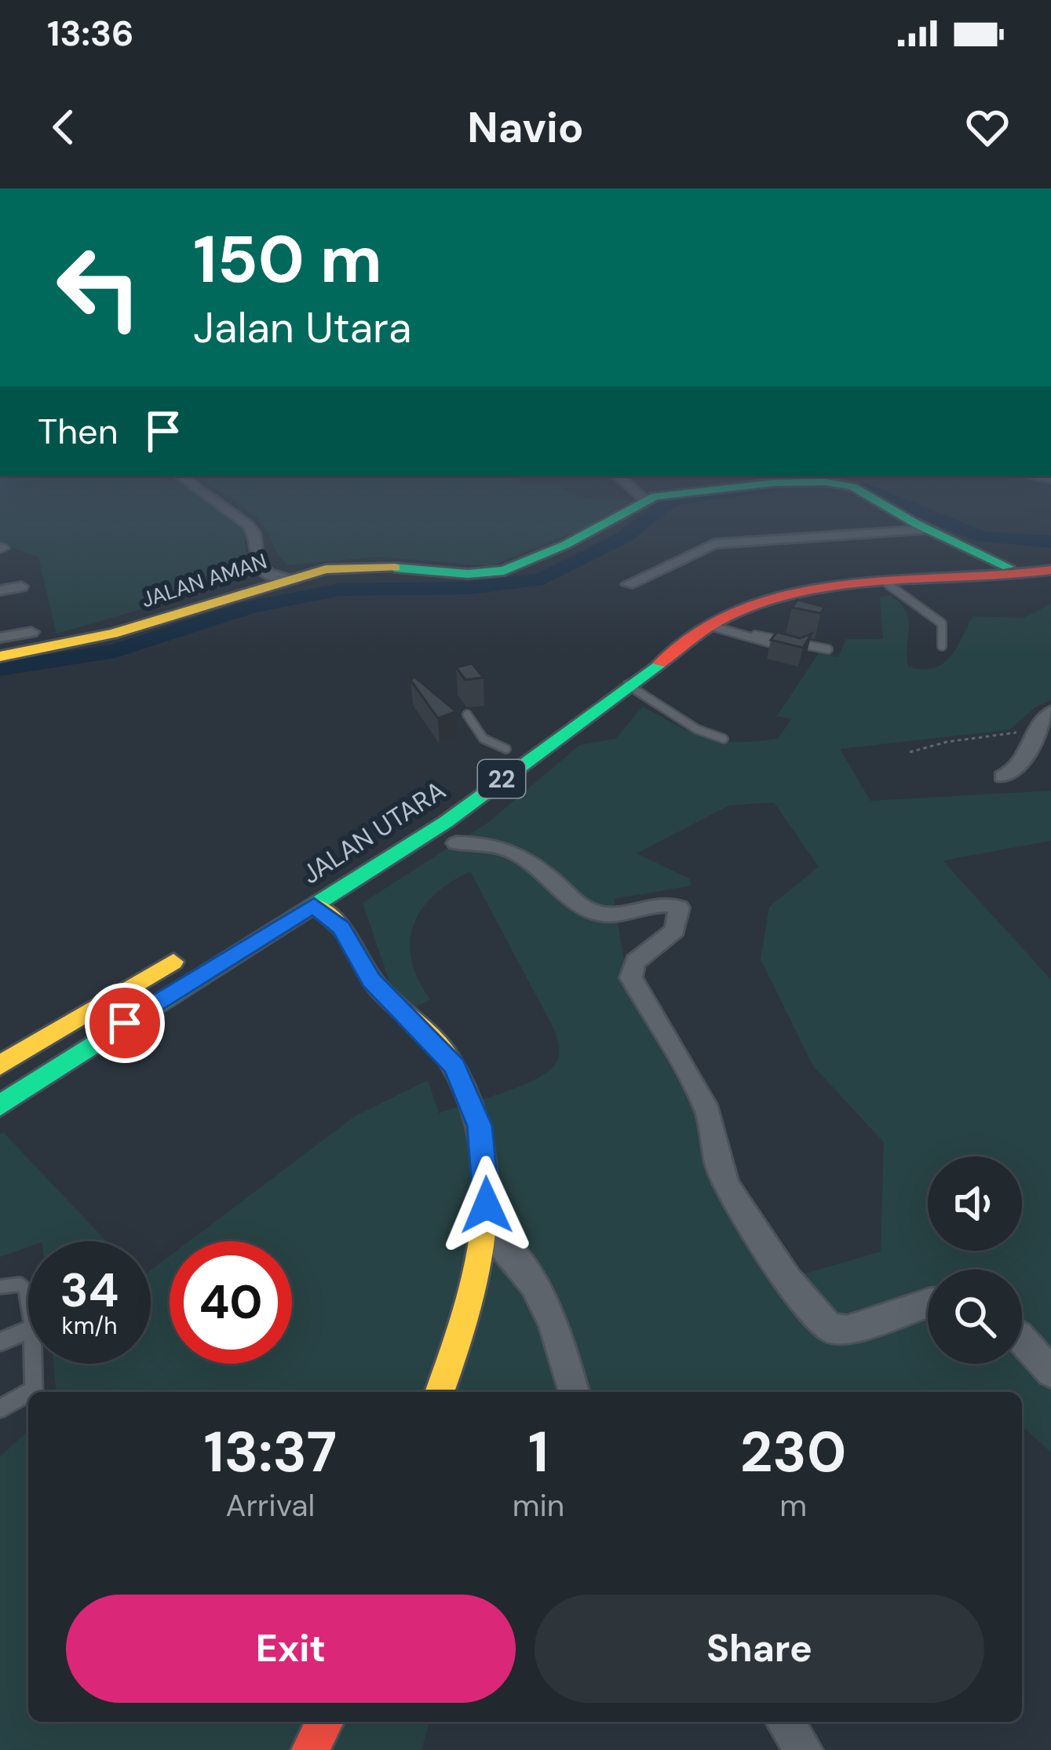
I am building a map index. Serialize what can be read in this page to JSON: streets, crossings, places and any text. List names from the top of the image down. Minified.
{"streets":{"main road":["JALAN AMAN","22","JALAN UTARA"]},"crossings":[["JALAN AMAN","JALAN UTARA"]],"page":{"status":"13:36","header":"Navio","turn":["150 m","Jalan Utara"],"then":"Then","speed":"34 km/h","limit":"40","eta":["13:37","Arrival","1","min","230","m"],"buttons":["Exit","Share"]}}
